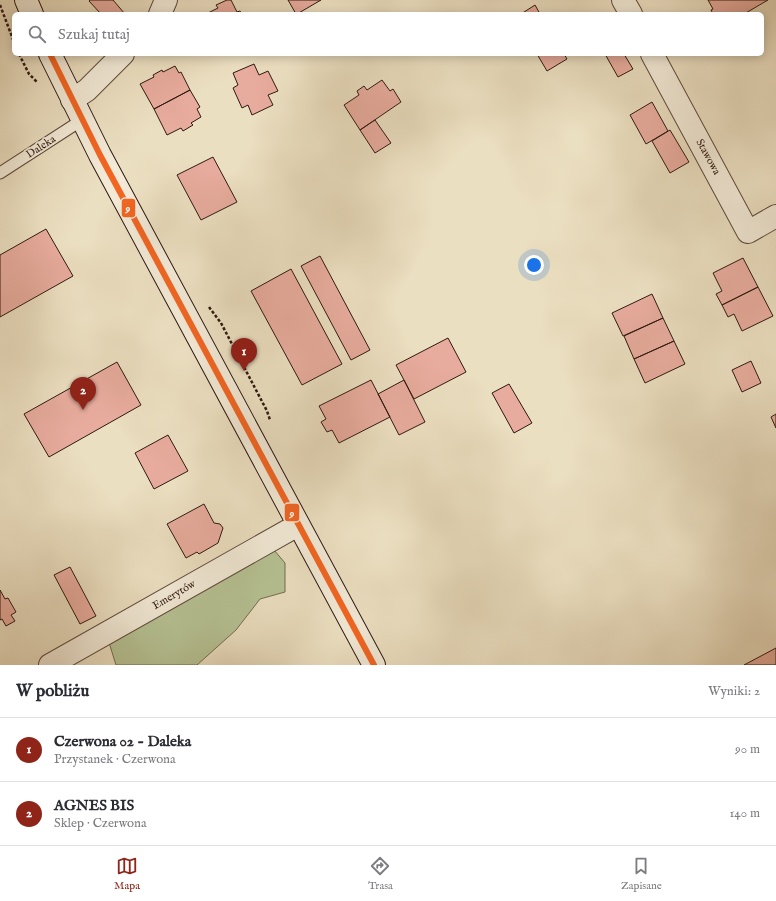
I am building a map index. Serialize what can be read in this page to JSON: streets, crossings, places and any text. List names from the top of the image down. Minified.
{"streets":{"main road":["Stawowa","Emerytów"],"lane":["Daleka"]},"lines":["transit line 9"],"page":{"search":"Szukaj tutaj","pins":["1","2"],"heading":["W pobliżu","Wyniki: 2"],"list":[{"mark":"1","name":"Czerwona 02 - Daleka","note":"Przystanek · Czerwona","value":"90 m"},{"mark":"2","name":"AGNES BIS","note":"Sklep · Czerwona","value":"140 m"}],"nav":["Mapa","Trasa","Zapisane"]}}
